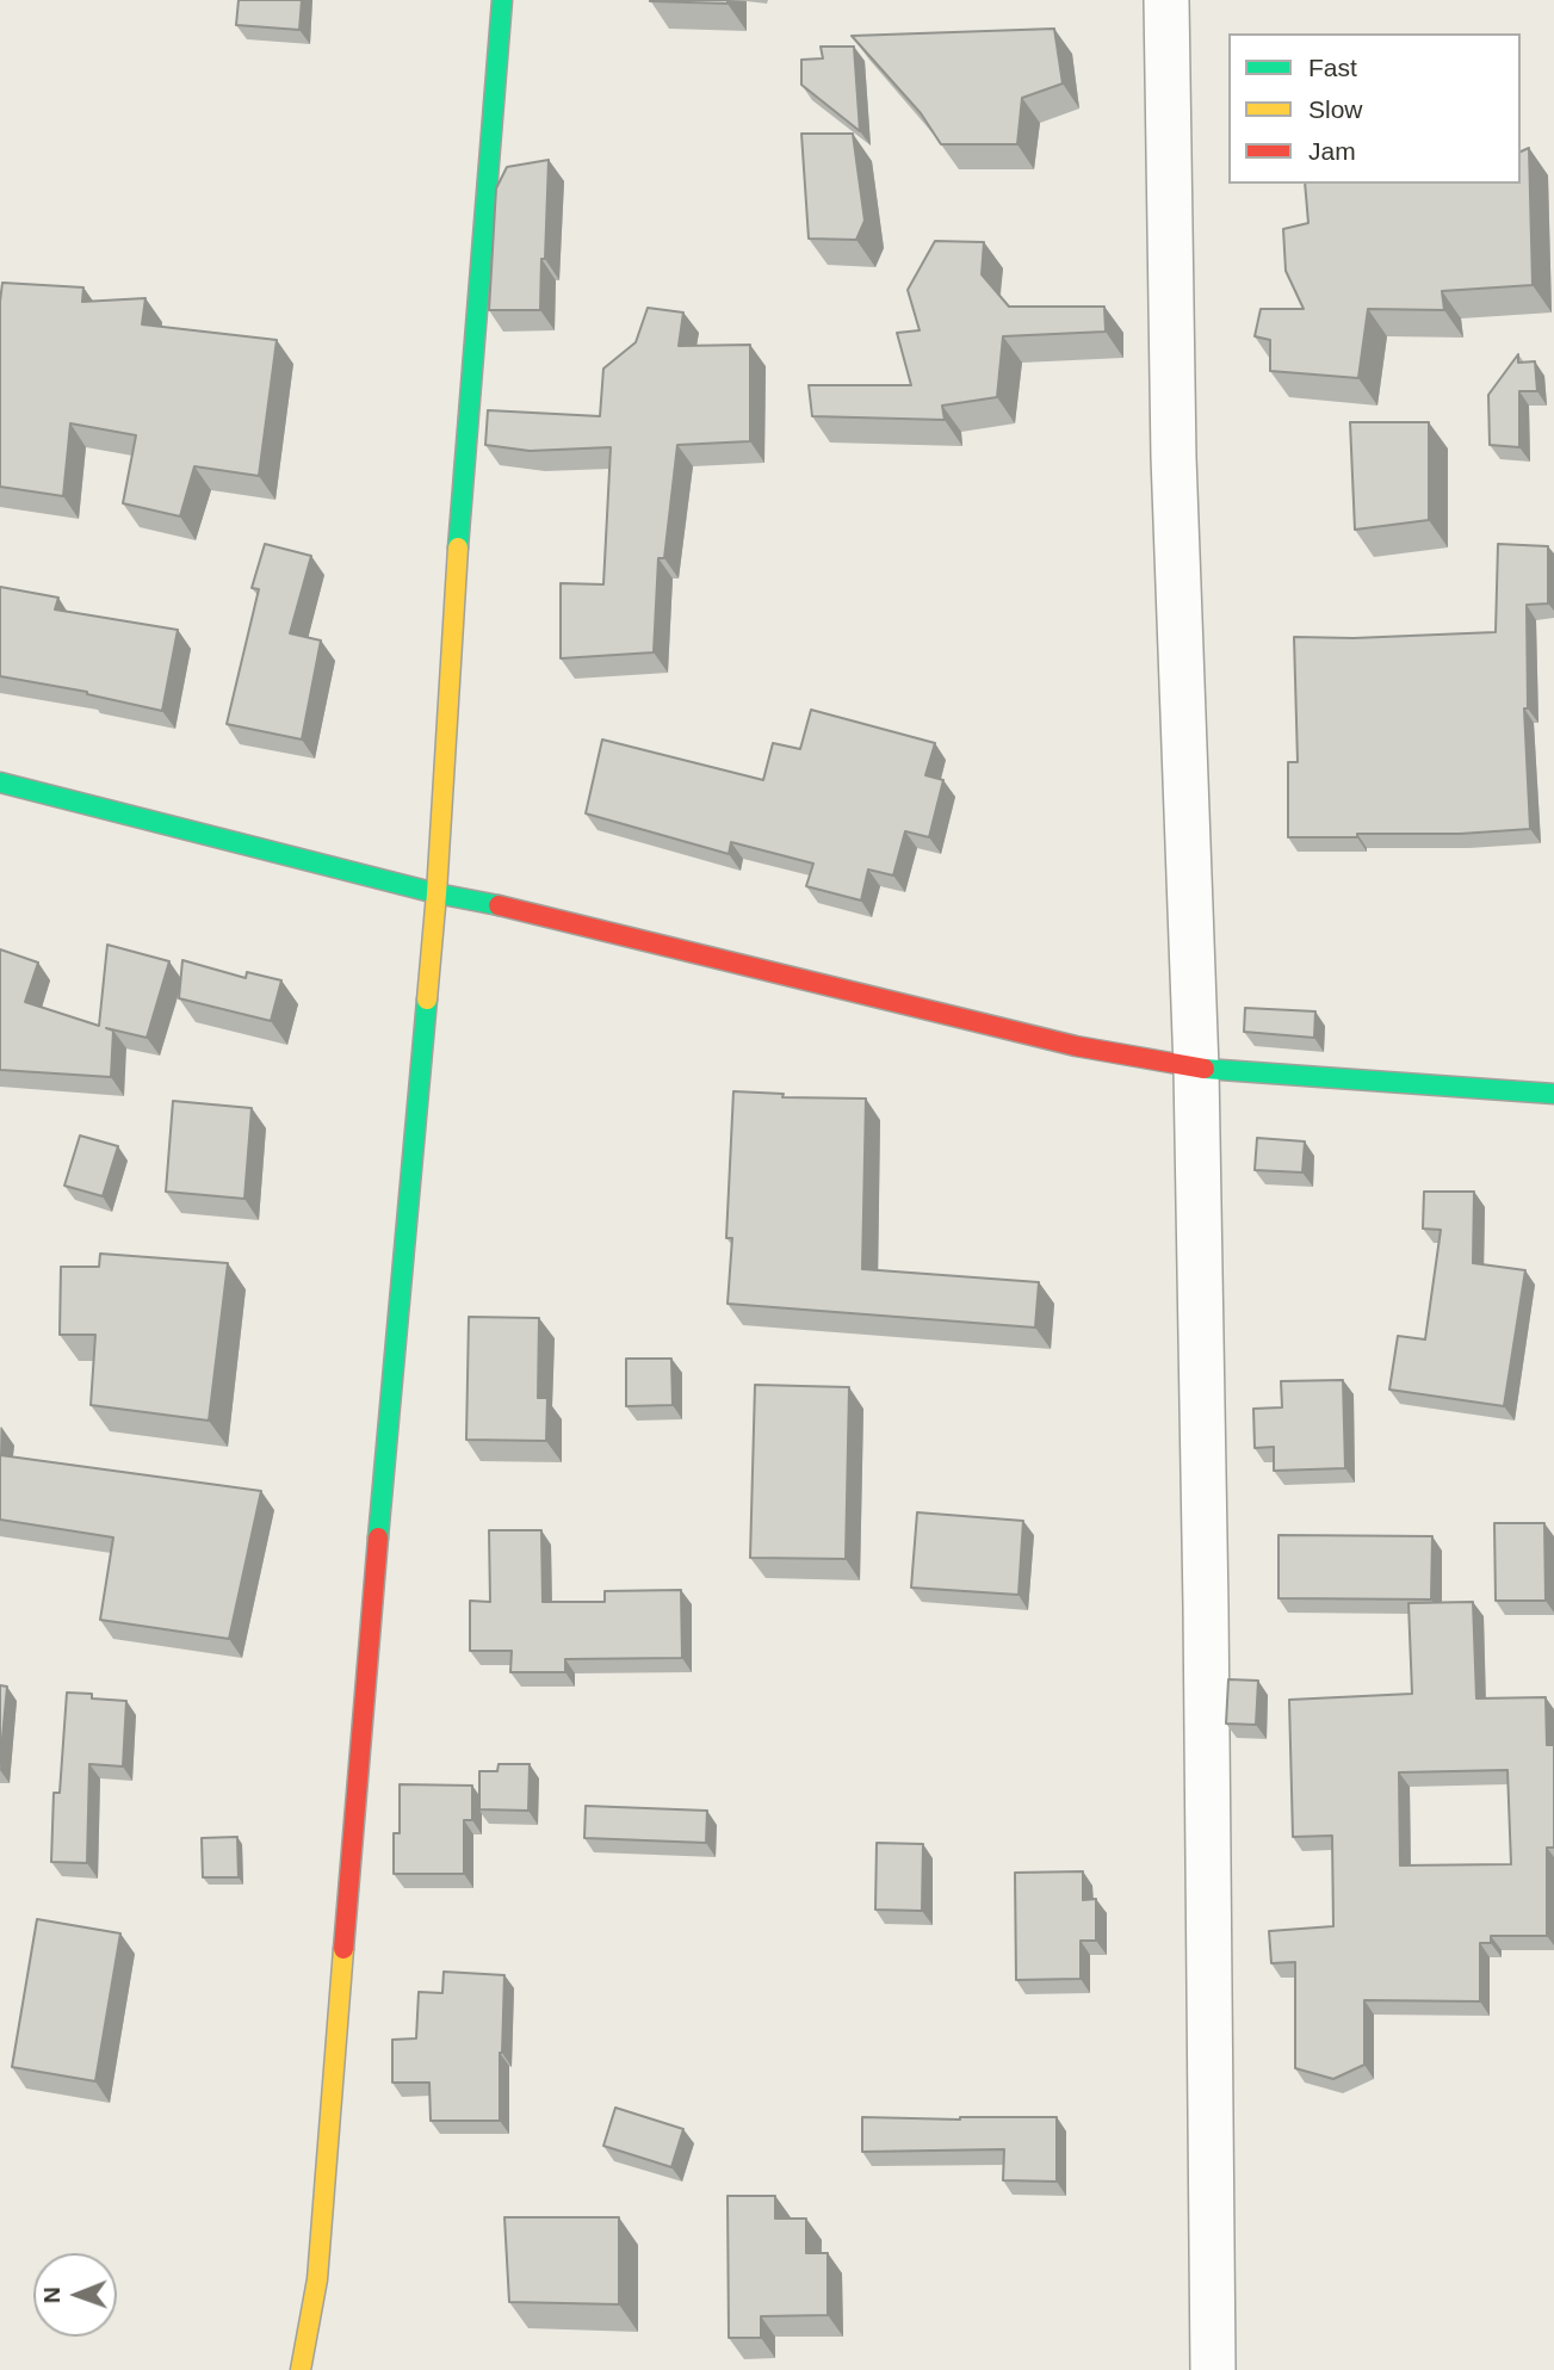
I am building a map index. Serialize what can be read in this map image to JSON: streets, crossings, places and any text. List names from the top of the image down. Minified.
{"legend":["Fast","Slow","Jam"],"north":"left"}
